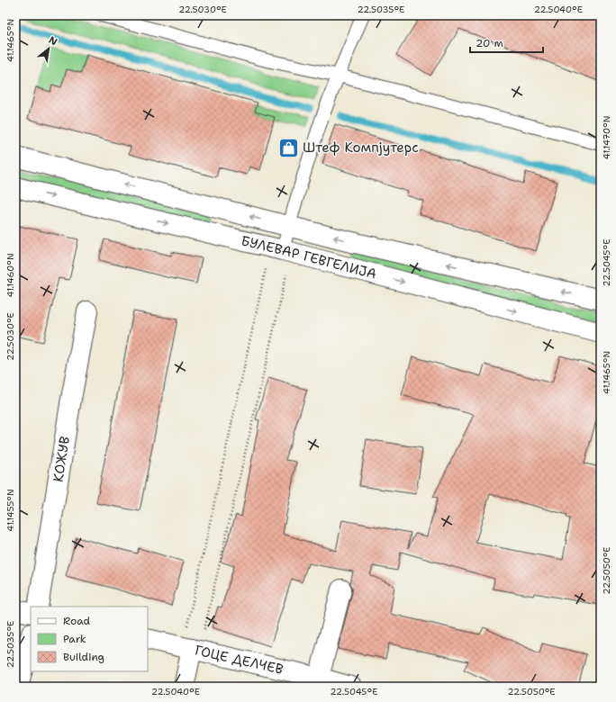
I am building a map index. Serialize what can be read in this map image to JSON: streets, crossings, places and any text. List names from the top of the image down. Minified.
{"streets":{"main road":["БУЛЕВАР ГЕВГЕЛИЈА","КОЖУВ","ГОЦЕ ДЕЛЧЕВ"]},"places":{"shop":["Штеф Компјутерс"]},"legend":["Road","Park","Building"],"scale_bar":"20 m","north":"top right","coordinates":["22.5030°E","22.5035°E","22.5040°E","41.1465°N","41.1470°N","22.5045°E","41.1460°N","41.1455°N","22.5050°E"]}
